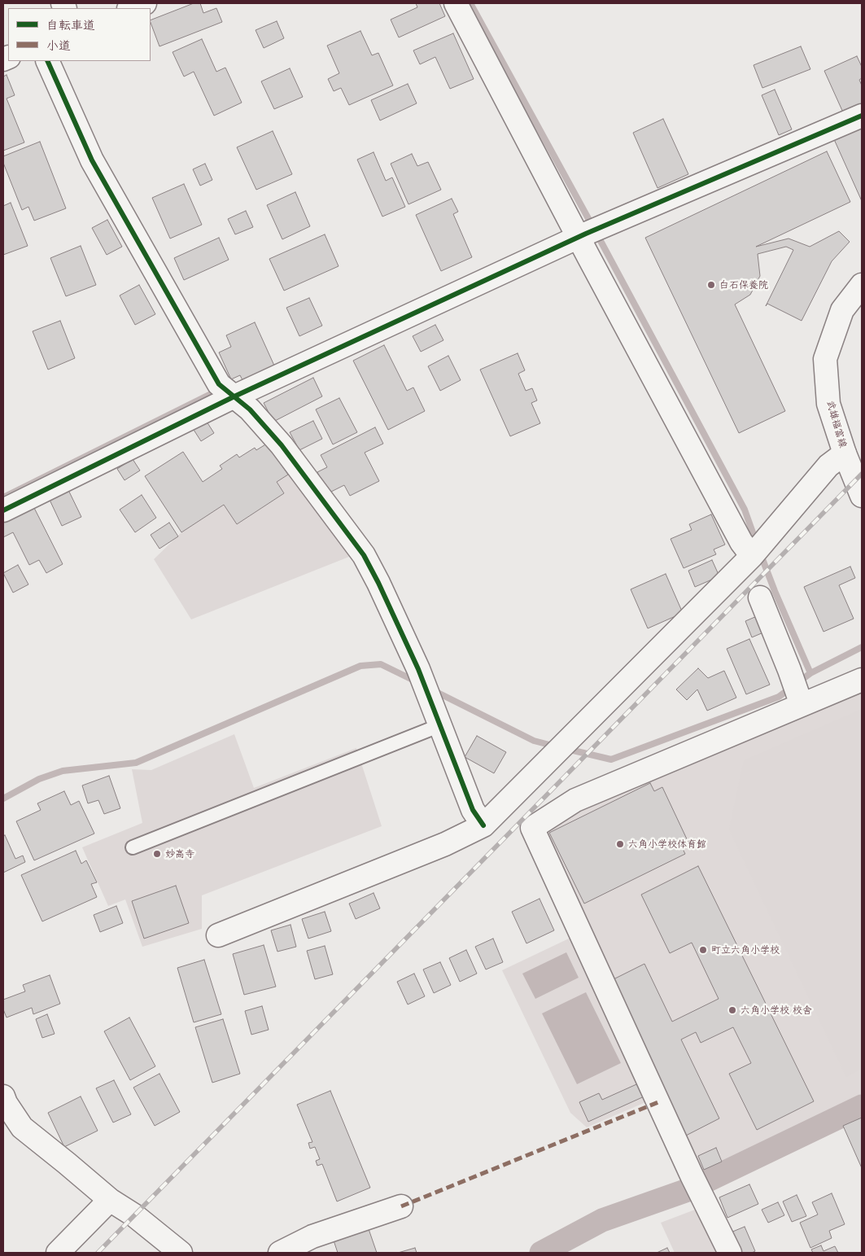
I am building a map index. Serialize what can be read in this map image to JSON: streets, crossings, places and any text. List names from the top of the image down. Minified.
{"streets":{"street":["武雄福富線"]},"places":["白石保養院","六角小学校体育館","妙高寺","町立六角小学校","六角小学校 校舎"],"legend":["自転車道","小道"]}
